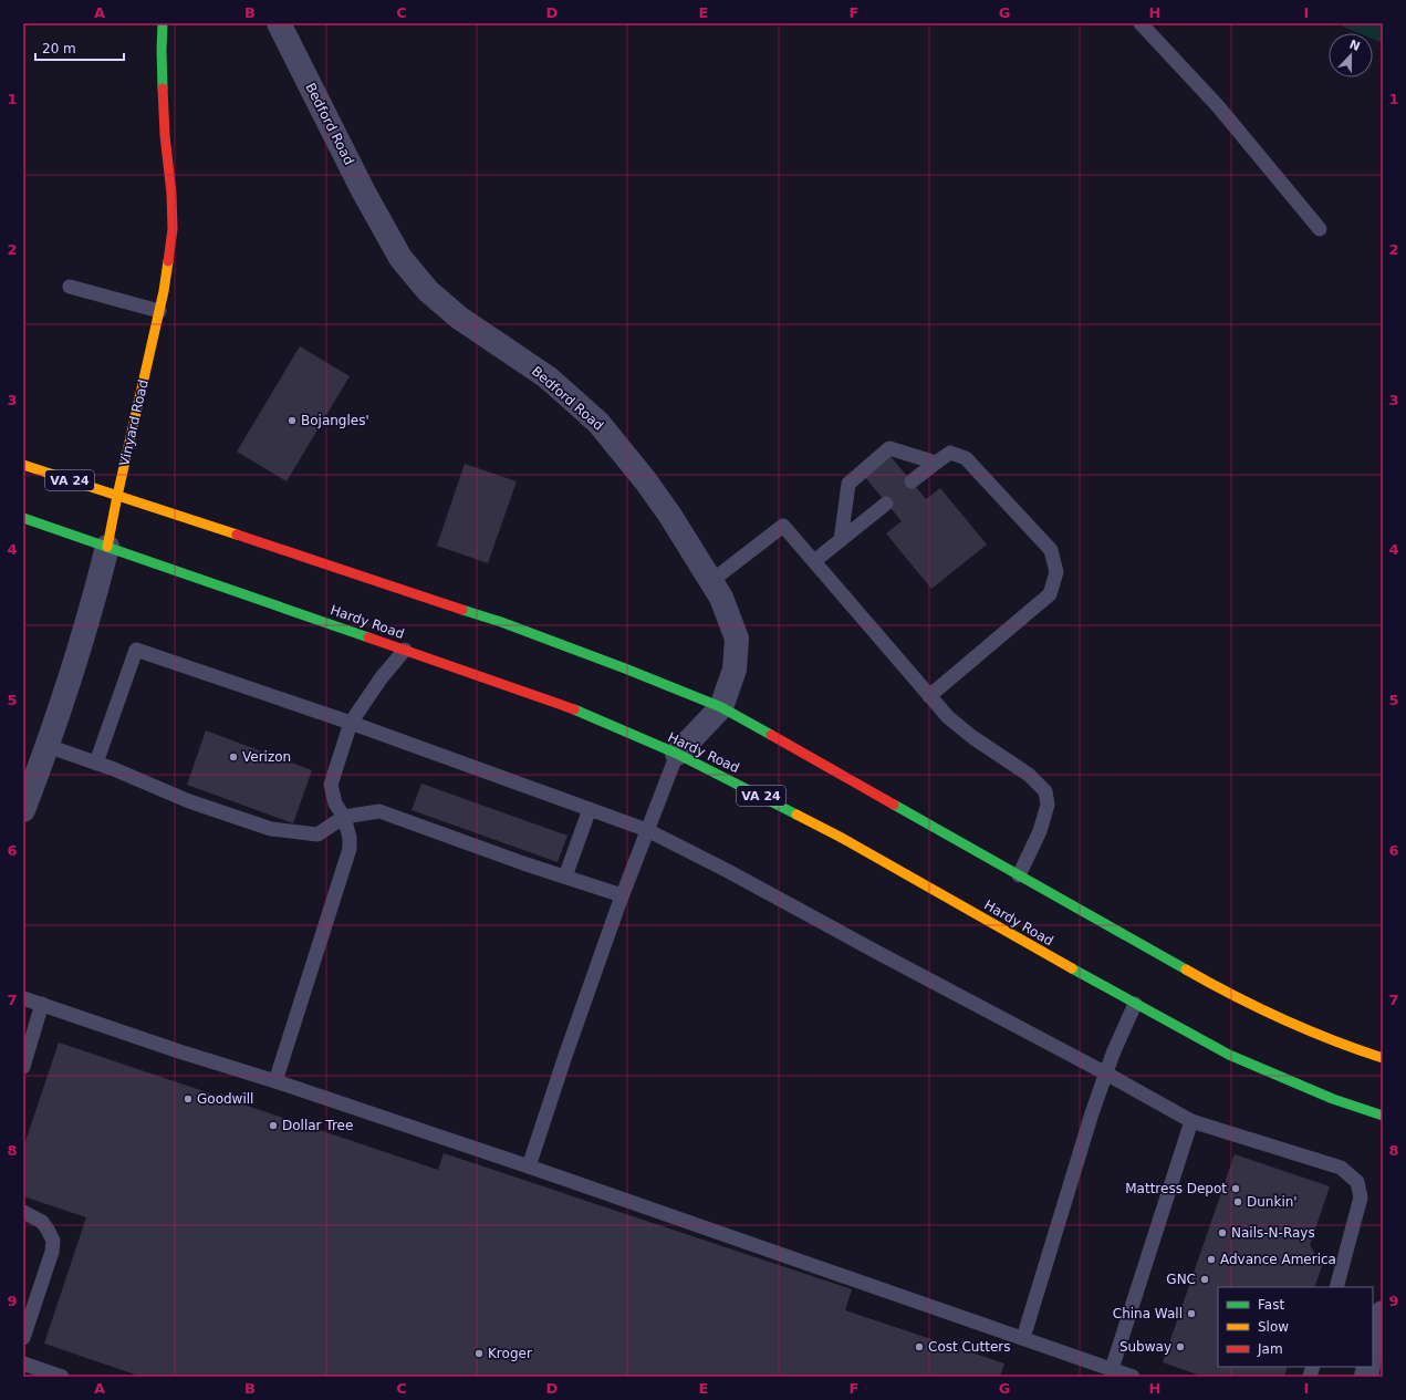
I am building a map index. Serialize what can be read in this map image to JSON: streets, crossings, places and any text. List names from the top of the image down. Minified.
{"streets":{"main road":["Vinyard Road","VA 24","Hardy Road"],"street":["Bedford Road"]},"crossings":[["Bedford Road","VA 24"],["Bedford Road","Hardy Road"],["Vinyard Road","VA 24"],["Vinyard Road","Hardy Road"]],"places":["Bojangles'","Verizon","Goodwill","Dollar Tree","Mattress Depot","Dunkin'","Nails-N-Rays","Advance America","GNC","China Wall","Cost Cutters","Subway","Kroger"],"legend":["Fast","Slow","Jam"],"scale_bar":"20 m","north":"top","grid":{"columns":["A","B","C","D","E","F","G","H","I"],"rows":["1","2","3","4","5","6","7","8","9"]}}
